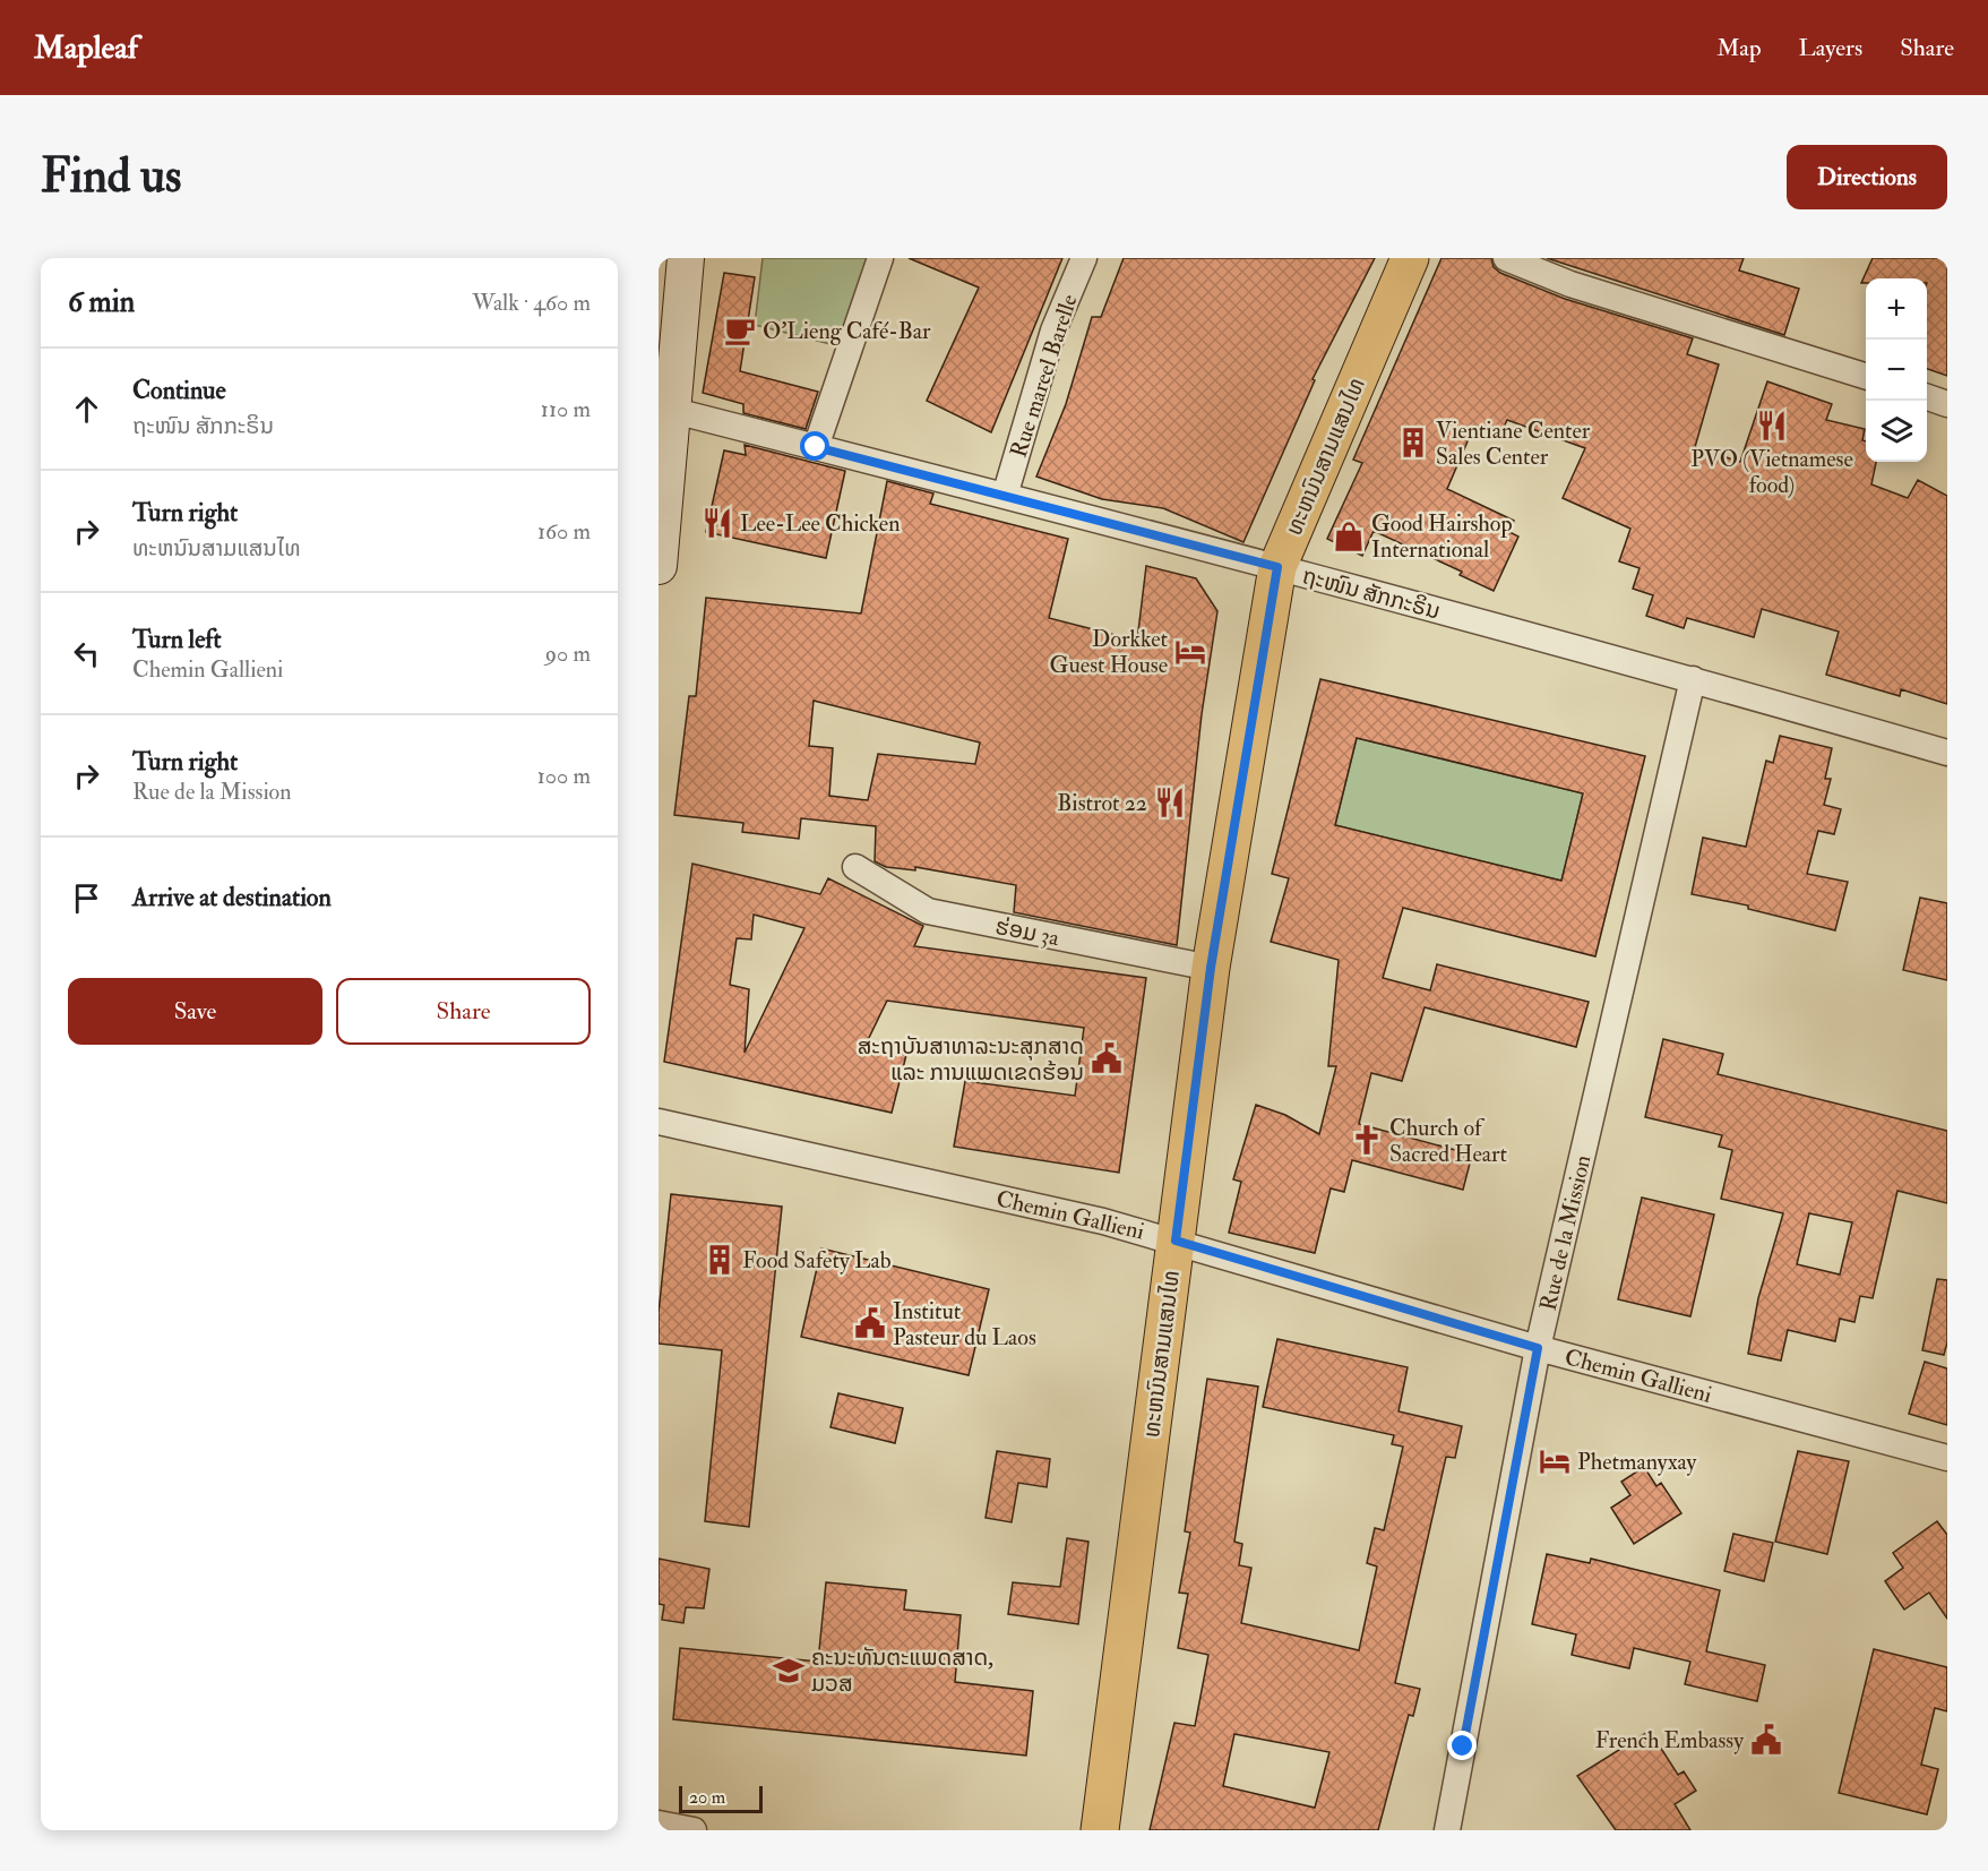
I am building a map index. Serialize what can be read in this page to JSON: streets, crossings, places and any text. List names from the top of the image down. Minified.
{"streets":{"main road":["ທະຫນົນສາມແສນໄທ"],"street":["Rue mareel Barelle","ຖະໜົນ ສັກກະຣິນ","ຮ່ອມ 3a","Chemin Gallieni","Rue de la Mission"]},"crossings":[["Rue mareel Barelle","ຖະໜົນ ສັກກະຣິນ"],["ທະຫນົນສາມແສນໄທ","ຖະໜົນ ສັກກະຣິນ"],["ທະຫນົນສາມແສນໄທ","ຮ່ອມ 3a"],["ທະຫນົນສາມແສນໄທ","Chemin Gallieni"],["ຖະໜົນ ສັກກະຣິນ","Rue de la Mission"],["Chemin Gallieni","Rue de la Mission"]],"places":{"cafe":["O'Lieng Café-Bar"],"restaurant":["PVO (Vietnamese food)","Lee-Lee Chicken","Bistrot 22"],"building":["Vientiane Center Sales Center","Food Safety Lab"],"shop":["Good Hairshop International"],"hotel":["Dorkket Guest House","Phetmanyxay"],"public building":["ສະຖາບັນສາທາລະນະສຸກສາດ ແລະ ການແພດເຂດຮ້ອນ","Institut Pasteur du Laos","French Embassy"],"church":["Church of Sacred Heart"],"school or university":["ຄະນະທັນຕະແພດສາດ, ມວສ"]},"scale_bar":"20 m","page":{"header":"Mapleaf","nav":["Map","Layers","Share"],"buttons":["Directions",["Save","Share"]],"title":"Find us","heading":["6 min","Walk · 460 m"],"map_buttons":["+","−"],"list":[["Continue","ຖະໜົນ ສັກກະຣິນ","110 m"],["Turn right","ທະຫນົນສາມແສນໄທ","160 m"],["Turn left","Chemin Gallieni","90 m"],["Turn right","Rue de la Mission","100 m"],"Arrive at destination"],"scale":"20 m"}}
